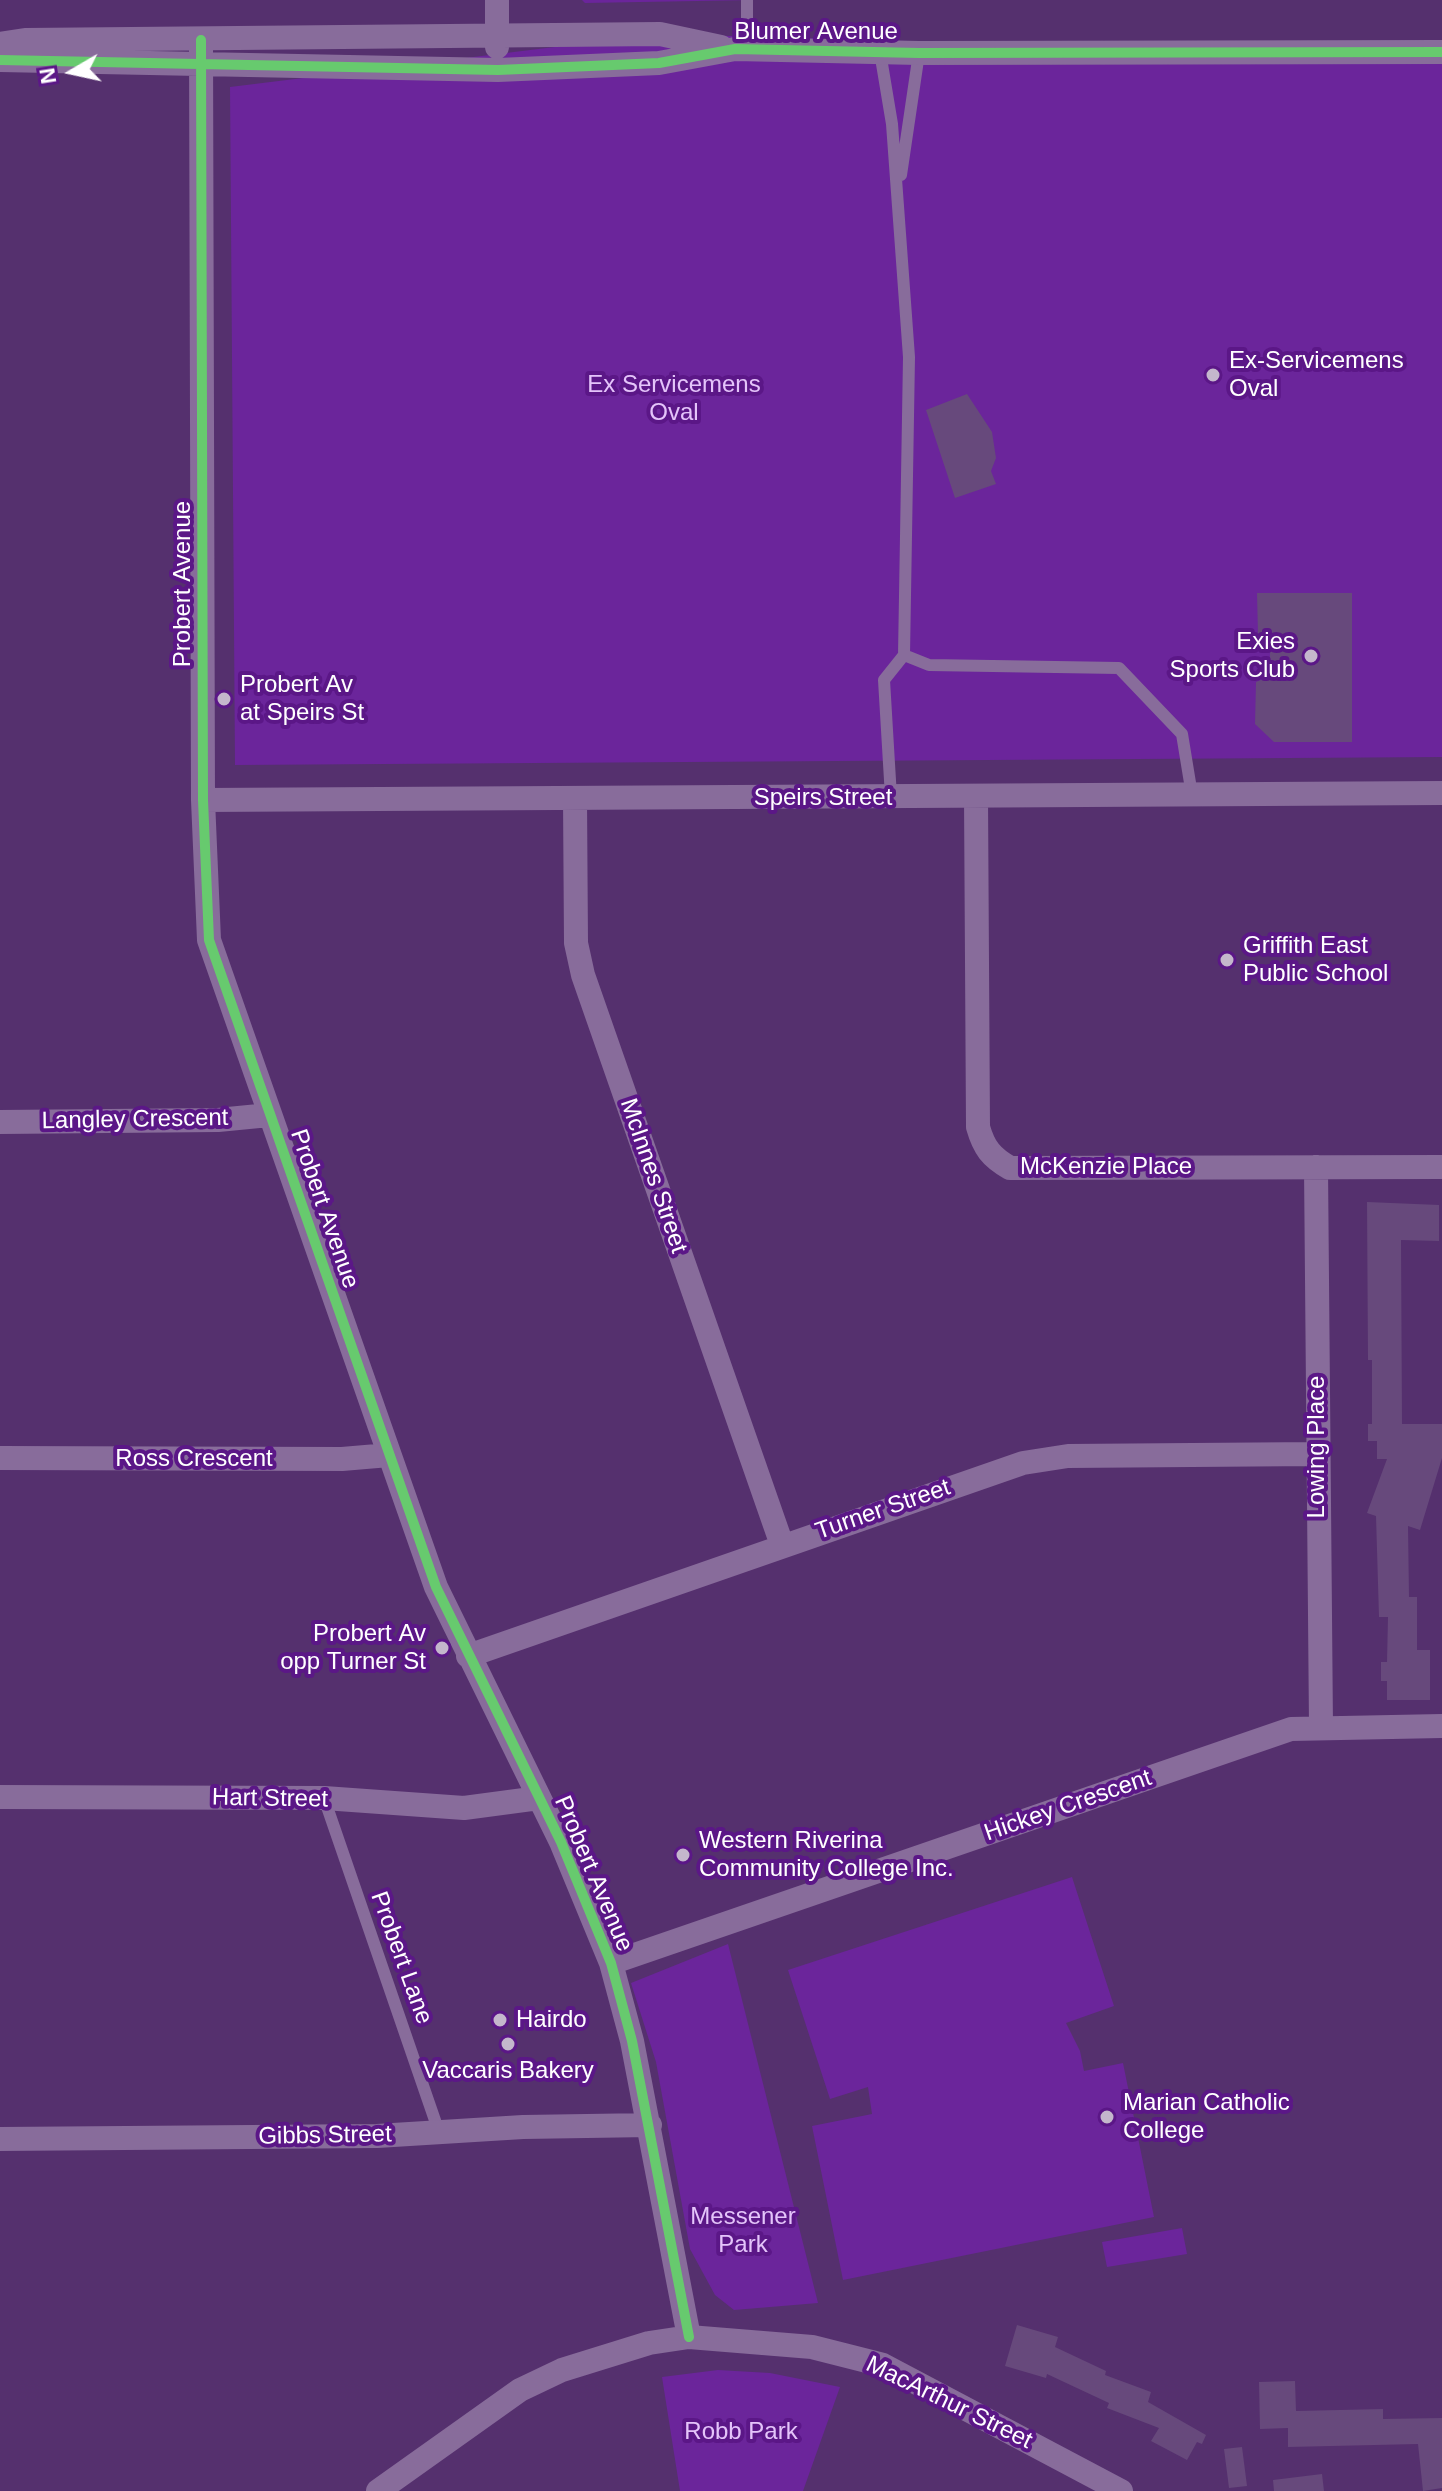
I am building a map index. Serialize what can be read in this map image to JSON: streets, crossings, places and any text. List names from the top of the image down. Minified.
{"streets":{"street":["Blumer Avenue","Probert Avenue","Speirs Street","Langley Crescent","McKenzie Place","McInnes Street","Lowing Place","Ross Crescent","Turner Street","Hart Street","Hickey Crescent","Gibbs Street","MacArthur Street"],"lane":["Probert Lane"]},"crossings":[["Blumer Avenue","Probert Avenue"],["Probert Avenue","Speirs Street"],["Probert Avenue","Langley Crescent"],["Probert Avenue","Ross Crescent"],["Probert Avenue","Turner Street"],["Probert Avenue","Hart Street"],["Probert Avenue","Hickey Crescent"],["Probert Avenue","Gibbs Street"],["Probert Avenue","MacArthur Street"],["Speirs Street","McKenzie Place"],["Speirs Street","McInnes Street"],["McKenzie Place","Lowing Place"],["McInnes Street","Turner Street"],["Lowing Place","Turner Street"],["Lowing Place","Hickey Crescent"],["Hart Street","Probert Lane"],["Probert Lane","Gibbs Street"]],"parks":["Ex Servicemens Oval","Messener Park","Robb Park"],"places":["Ex-Servicemens Oval","Exies Sports Club","Probert Av at Speirs St","Griffith East Public School","Probert Av opp Turner St","Western Riverina Community College Inc.","Hairdo","Vaccaris Bakery","Marian Catholic College"],"north":"left"}
